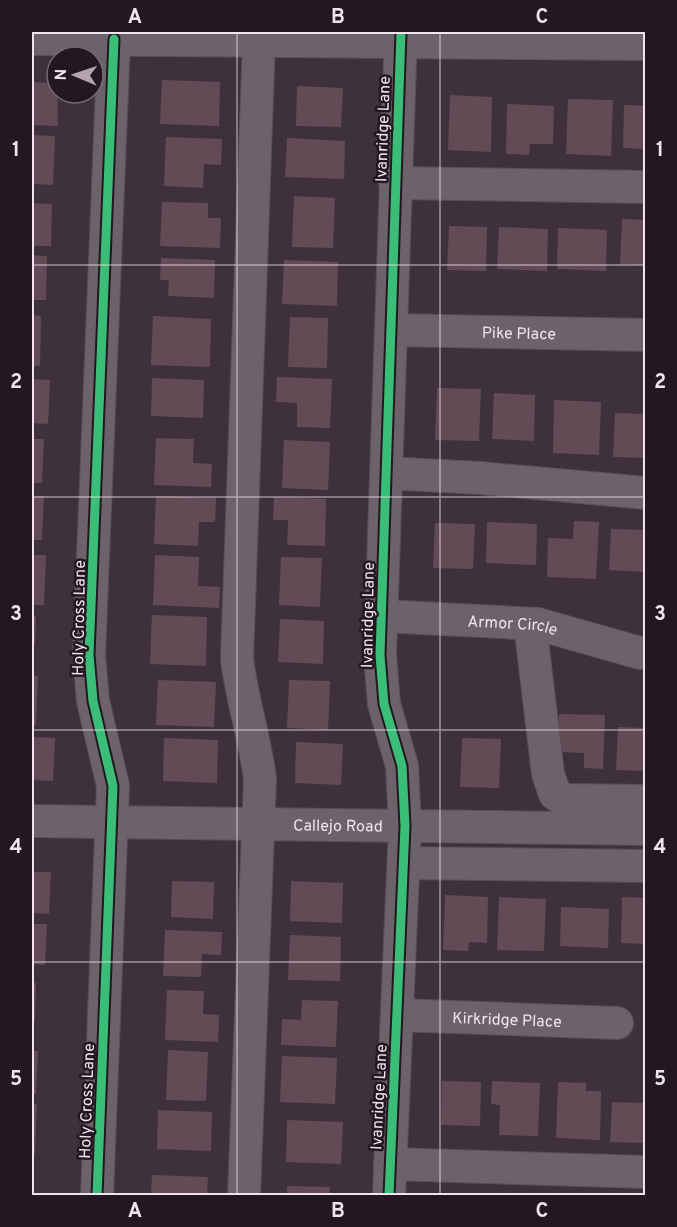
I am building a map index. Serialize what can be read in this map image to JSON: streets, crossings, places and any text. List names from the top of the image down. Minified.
{"streets":{"street":["Ivanridge Lane","Pike Place","Holy Cross Lane","Armor Circle","Callejo Road","Kirkridge Place"]},"crossings":[["Ivanridge Lane","Pike Place"],["Ivanridge Lane","Armor Circle"],["Ivanridge Lane","Callejo Road"],["Ivanridge Lane","Kirkridge Place"],["Holy Cross Lane","Callejo Road"]],"north":"left","grid":{"columns":["A","B","C"],"rows":["1","2","3","4","5"]}}
